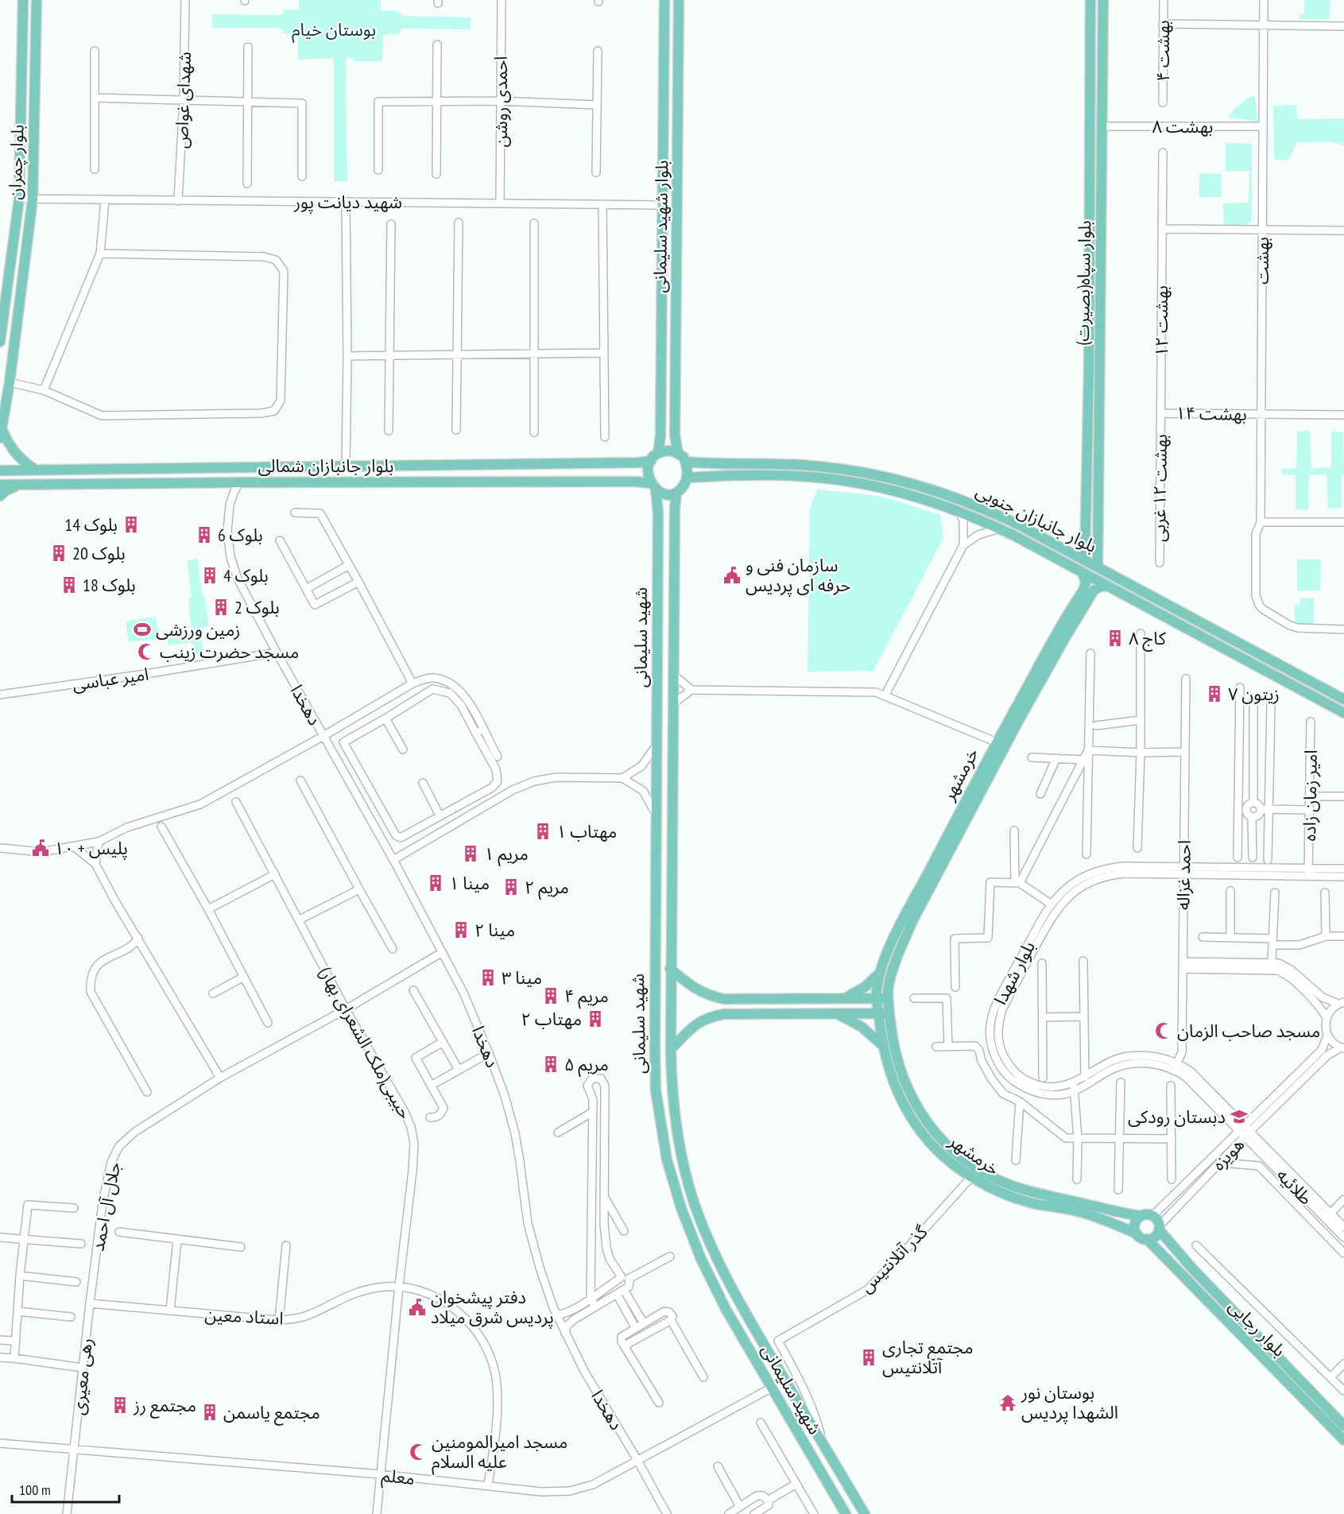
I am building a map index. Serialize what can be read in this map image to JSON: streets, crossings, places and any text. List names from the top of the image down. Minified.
{"streets":{"main road":["بلوار چمران","بلوار شهید سلیمانی","بلوار سپاه(بصیرت)","بلوار جانبازان شمالی","بلوار جانبازان جنوبی","شهید سلیمانی","خرمشهر","بلوار رجایی"],"street":["بهشت ۴","شهدای غواص","احمدی روشن","بهشت ۸","شهید دیانت پور","بهشت","بهشت ۱۲","بهشت ۱۴","بهشت ۱۲ غربی","امیر عباسی","دهخدا","امیر زمان زاده","احمد غزاله","بلوار شهدا","حبیبی(ملک الشعرای بهار)","هویزه","طلائیه","جلال آل احمد","گذر آتلانتیس","استاد معین","رهی معیری","معلم"]},"crossings":[["شهدای غواص","شهید دیانت پور"],["احمدی روشن","شهید دیانت پور"],["بهشت ۸","بهشت"],["بهشت ۸","بلوار سپاه(بصیرت)"],["بلوار چمران","شهید دیانت پور"],["شهید دیانت پور","بلوار شهید سلیمانی"],["بلوار شهید سلیمانی","بلوار جانبازان شمالی"],["بلوار شهید سلیمانی","بلوار جانبازان جنوبی"],["بلوار شهید سلیمانی","شهید سلیمانی"],["بهشت","بهشت ۱۴"],["بلوار سپاه(بصیرت)","بلوار جانبازان جنوبی"],["بهشت ۱۲","بهشت ۱۴"],["بهشت ۱۲","بهشت ۱۲ غربی"],["بهشت ۱۴","بهشت ۱۲ غربی"],["بلوار جانبازان شمالی","بلوار جانبازان جنوبی"],["بلوار جانبازان شمالی","شهید سلیمانی"],["بلوار جانبازان شمالی","دهخدا"],["بلوار جانبازان جنوبی","شهید سلیمانی"],["شهید سلیمانی","گذر آتلانتیس"],["شهید سلیمانی","معلم"],["امیر عباسی","دهخدا"],["دهخدا","جلال آل احمد"],["دهخدا","معلم"],["خرمشهر","هویزه"],["خرمشهر","گذر آتلانتیس"],["خرمشهر","بلوار رجایی"],["امیر زمان زاده","بلوار شهدا"],["احمد غزاله","بلوار شهدا"],["بلوار شهدا","هویزه"],["بلوار شهدا","طلائیه"],["حبیبی(ملک الشعرای بهار)","جلال آل احمد"],["حبیبی(ملک الشعرای بهار)","استاد معین"],["حبیبی(ملک الشعرای بهار)","معلم"],["هویزه","طلائیه"],["هویزه","بلوار رجایی"],["جلال آل احمد","استاد معین"],["جلال آل احمد","رهی معیری"],["استاد معین","رهی معیری"],["استاد معین","معلم"],["رهی معیری","معلم"]],"parks":["بوستان خیام"],"places":{"building":["بلوک 14","بلوک 6","بلوک 20","بلوک 4","بلوک 18","بلوک 2","کاج ۸","زیتون ۷","مهتاب ۱","مریم ۱","مینا ۱","مریم ۲","مینا ۲","مینا ۳","مریم ۴","مهتاب ۲","مریم ۵","مجتمع تجاری آتلانتیس","مجتمع رز","مجتمع یاسمن"],"public building":["سازمان فنی و حرفه ای پردیس","پلیس + ۱۰","دفتر پیشخوان پردیس شرق میلاد"],"sports":["زمین ورزشی"],"mosque":["مسجد حضرت زینب","مسجد صاحب الزمان","مسجد امیرالمومنین علیه السلام"],"school or university":["دبستان رودکی"],"temple":["بوستان نور الشهدا پردیس"]},"scale_bar":"100 m"}
